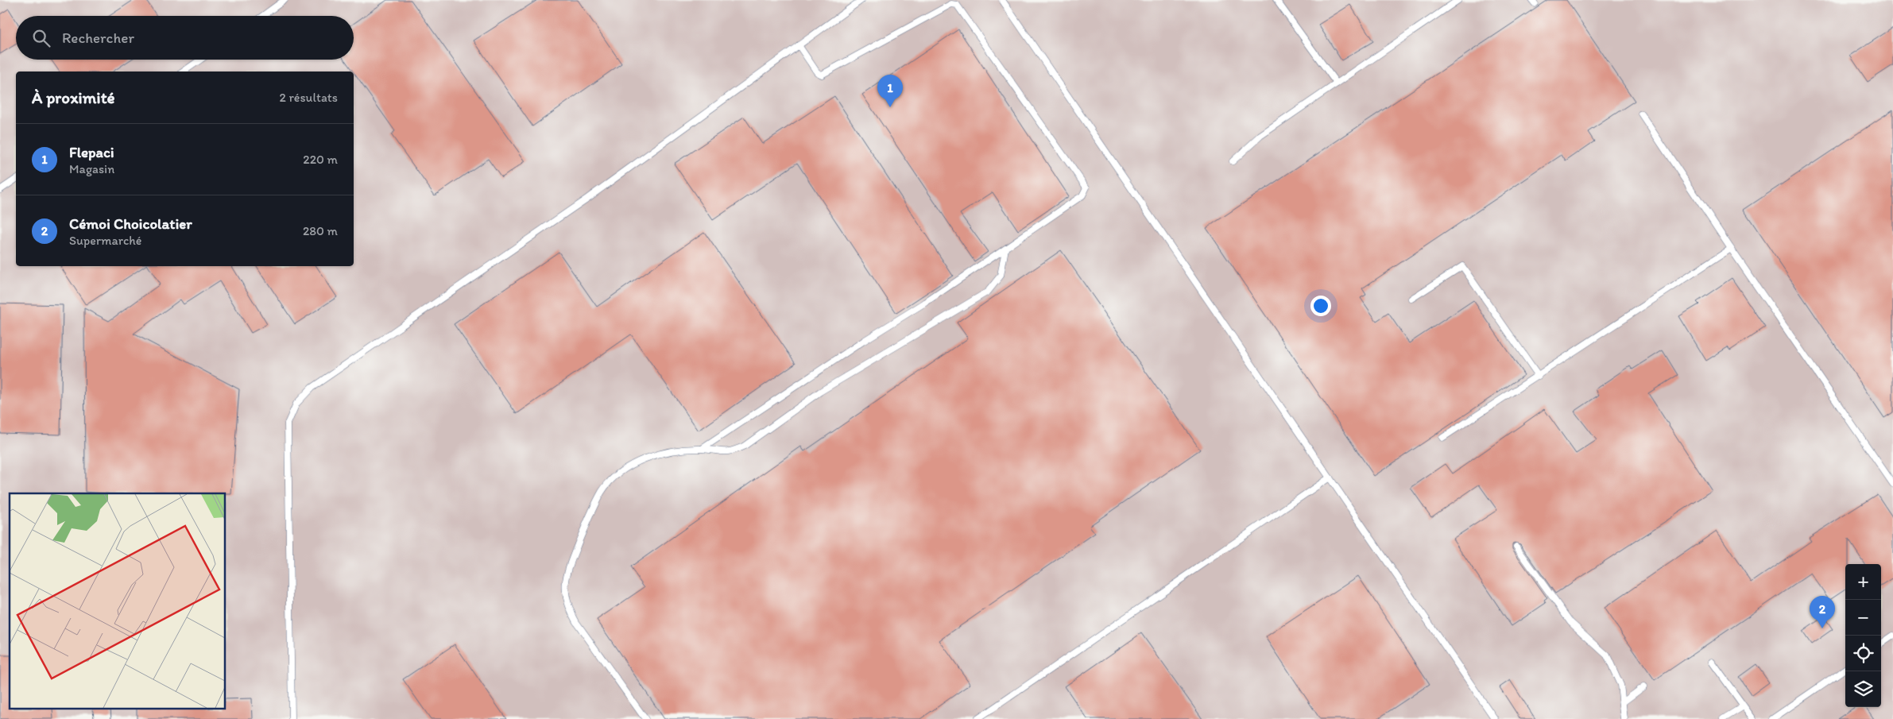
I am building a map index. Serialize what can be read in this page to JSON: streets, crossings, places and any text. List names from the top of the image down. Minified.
{"page":{"search":"Rechercher","heading":["À proximité","2 résultats"],"pins":["1","2"],"list":[{"mark":"1","name":"Flepaci","note":"Magasin","value":"220 m"},{"mark":"2","name":"Cémoi Choicolatier","note":"Supermarché","value":"280 m"}],"map_buttons":["+","−"]}}
